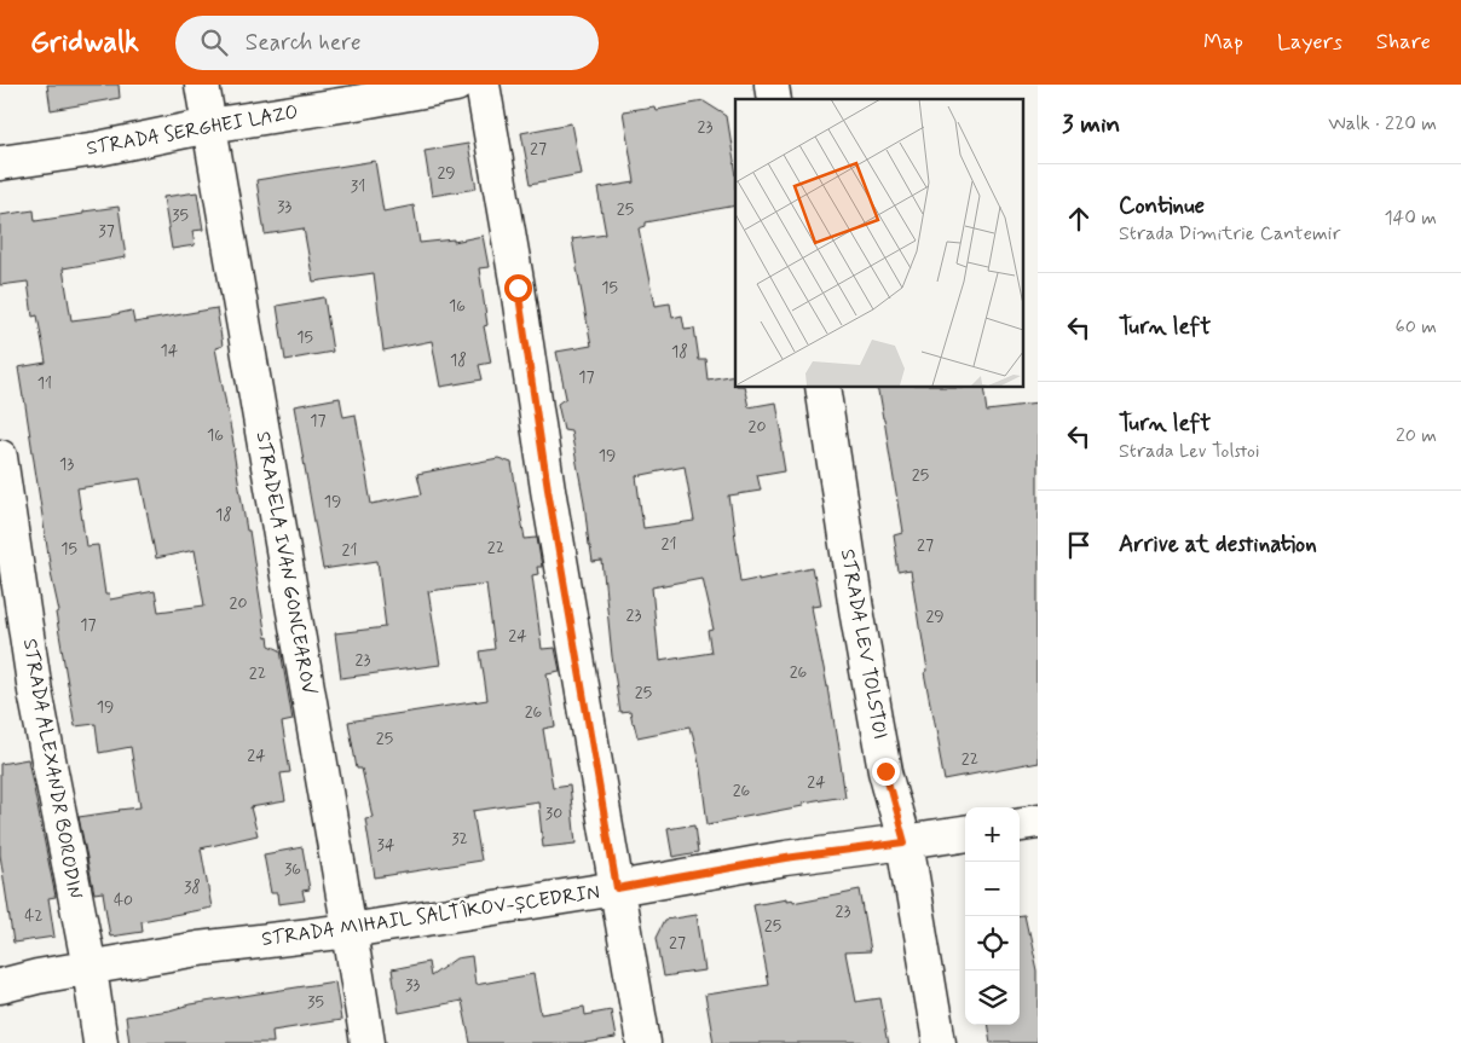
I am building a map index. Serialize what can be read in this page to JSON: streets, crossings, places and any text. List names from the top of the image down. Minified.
{"streets":{"street":["STRADA SERGHEI LAZO","STRADELA IVAN GONCEAROV","STRADA LEV TOLSTOI","STRADA ALEXANDR BORODIN","STRADA MIHAIL SALTÎKOV-ȘCEDRIN"]},"crossings":[["STRADA SERGHEI LAZO","STRADELA IVAN GONCEAROV"],["STRADELA IVAN GONCEAROV","STRADA MIHAIL SALTÎKOV-ȘCEDRIN"],["STRADA LEV TOLSTOI","STRADA MIHAIL SALTÎKOV-ȘCEDRIN"],["STRADA ALEXANDR BORODIN","STRADA MIHAIL SALTÎKOV-ȘCEDRIN"]],"house_numbers":["23","27","29","31","33","25","35","37","15","16","15","14","18","18","17","11","17","20","16","19","13","25","19","18","21","27","22","15","21","20","23","29","17","24","23","26","22","25","19","26","25","24","22","24","26","30","32","34","36","38","40","23","42","25","27","33","35"],"page":{"header":"Gridwalk","search":"Search here","nav":["Map","Layers","Share"],"heading":["3 min","Walk · 220 m"],"list":[["Continue","Strada Dimitrie Cantemir","140 m"],["Turn left","60 m"],["Turn left","Strada Lev Tolstoi","20 m"],"Arrive at destination"],"map_buttons":["+","−"]}}
